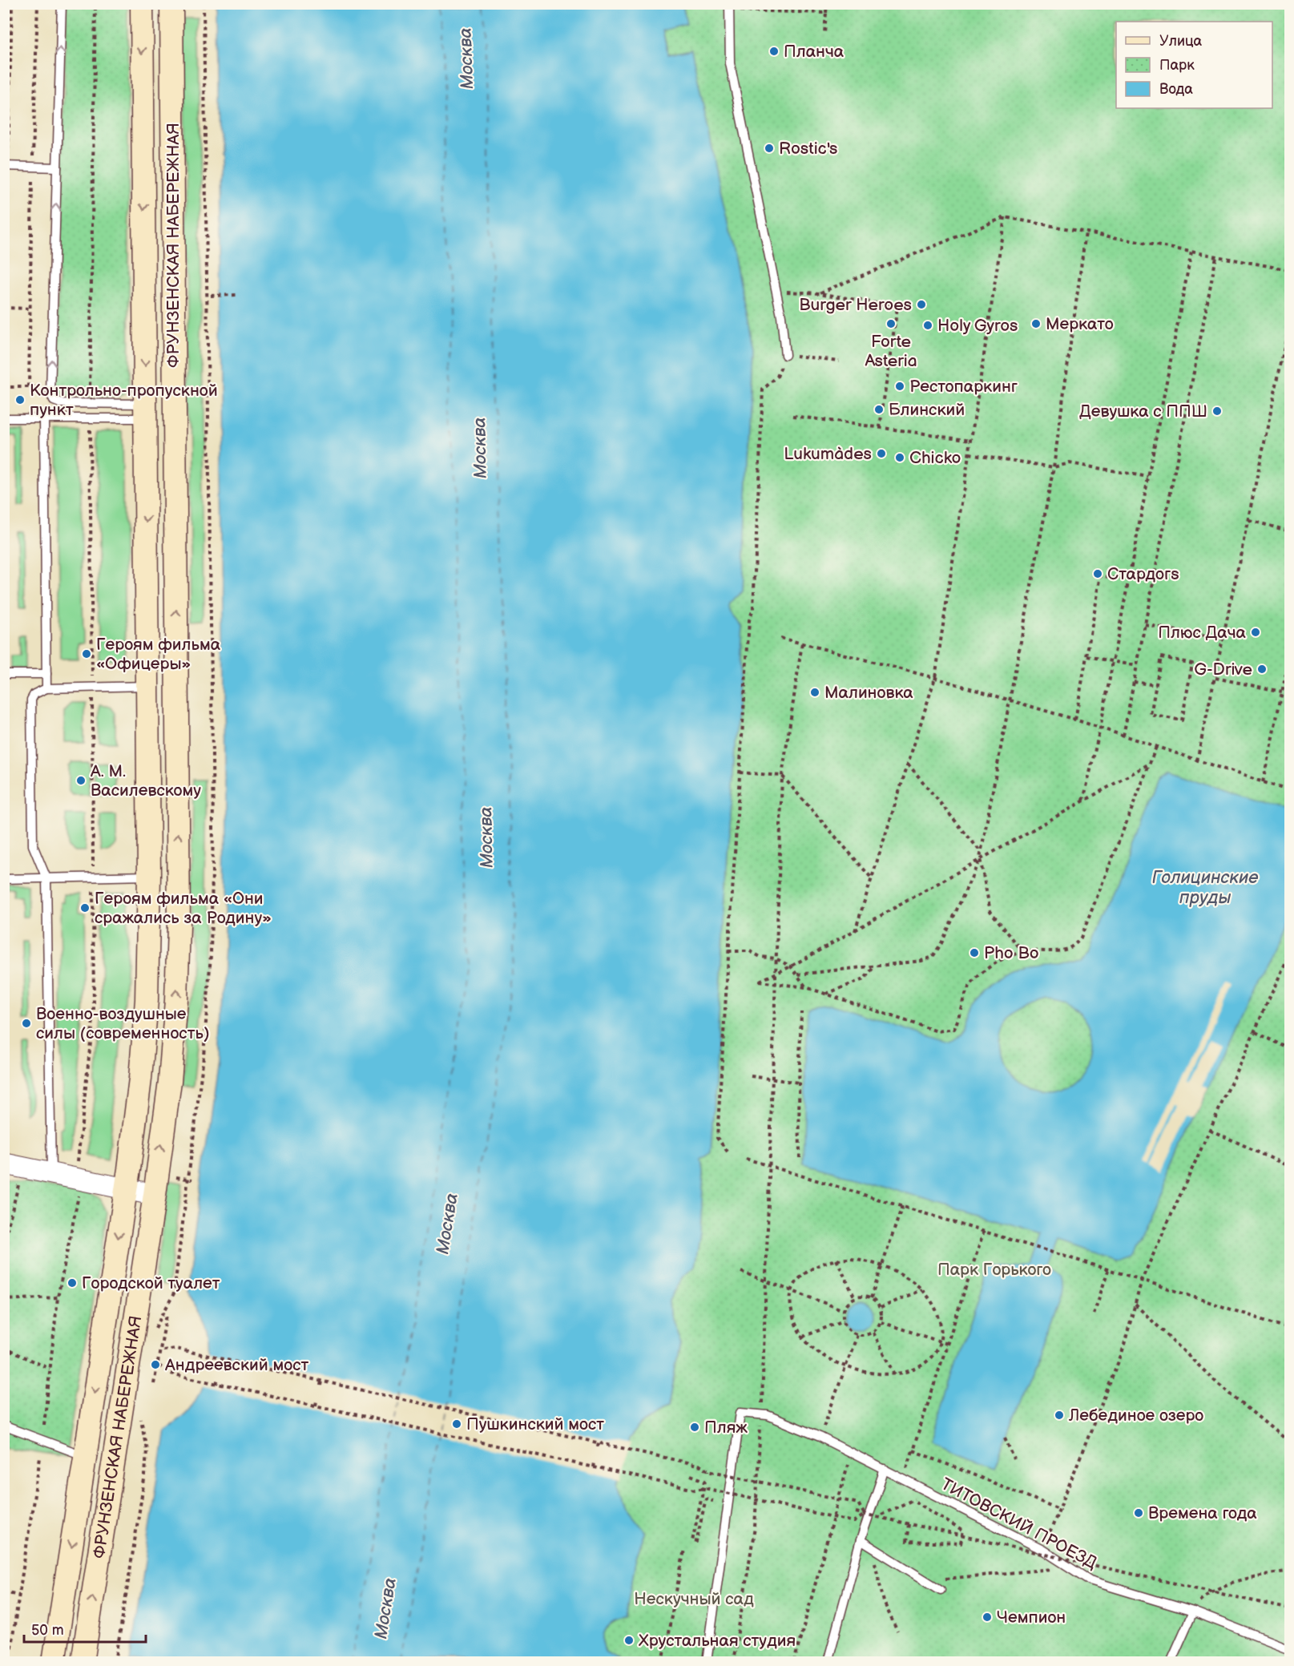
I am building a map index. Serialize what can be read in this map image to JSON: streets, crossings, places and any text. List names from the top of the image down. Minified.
{"streets":{"main road":["ФРУНЗЕНСКАЯ НАБЕРЕЖНАЯ"],"lane":["ТИТОВСКИЙ ПРОЕЗД"]},"water":["Москва","Голицинские пруды"],"parks":["Парк Горького","Нескучный сад"],"places":["Планча","Rostic's","Burger Heroes","Forte Asteria","Меркато","Holy Gyros","Рестопаркинг","Контрольно-пропускной пункт","Блинский","Девушка с ППШ","Lukumàdes","Chicko","Стардогs","Плюс Дача","Героям фильма «Офицеры»","G-Drive","Малиновка","А. М. Василевскому","Героям фильма «Они сражались за Родину»","Pho Bo","Военно-воздушные силы (современность)","Городской туалет","Андреевский мост","Лебединое озеро","Пушкинский мост","Пляж","Времена года","Чемпион","Хрустальная студия"],"legend":["Улица","Парк","Вода"],"scale_bar":"50 m"}
